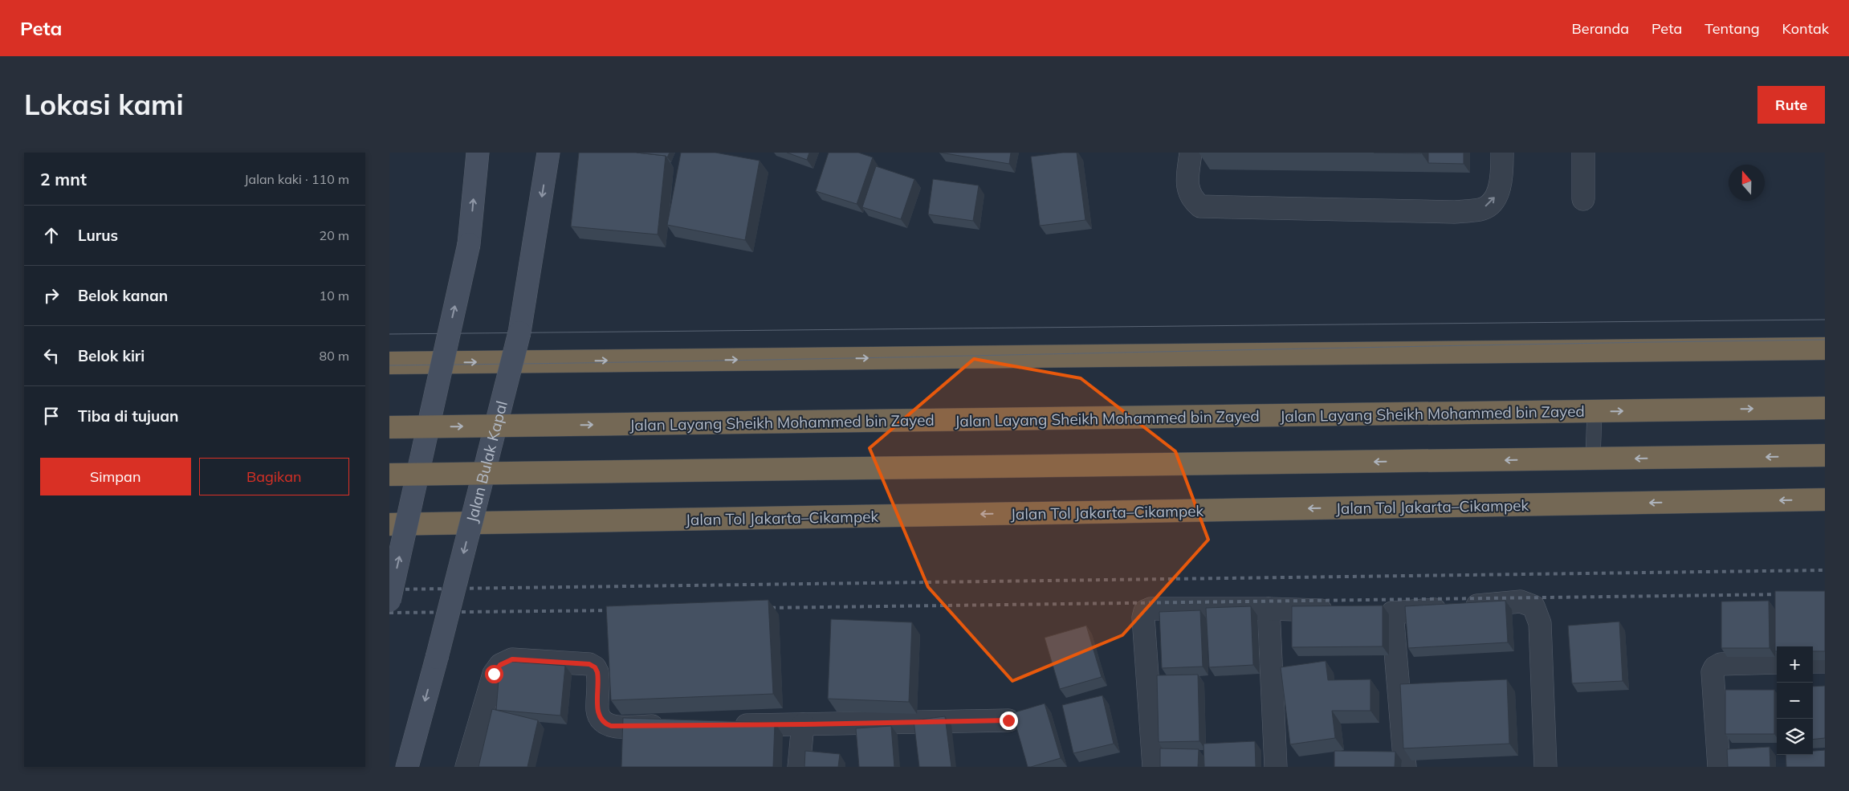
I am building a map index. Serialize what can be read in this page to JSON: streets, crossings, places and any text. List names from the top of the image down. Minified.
{"streets":{"highway":["Jalan Layang Sheikh Mohammed bin Zayed","Jalan Tol Jakarta–Cikampek"],"main road":["Jalan Bulak Kapal"]},"north":"top","page":{"header":"Peta","nav":["Beranda","Peta","Tentang","Kontak"],"buttons":["Rute",["Simpan","Bagikan"]],"title":"Lokasi kami","heading":["2 mnt","Jalan kaki · 110 m"],"list":[["Lurus","20 m"],["Belok kanan","10 m"],["Belok kiri","80 m"],"Tiba di tujuan"],"map_buttons":["+","−"]}}
